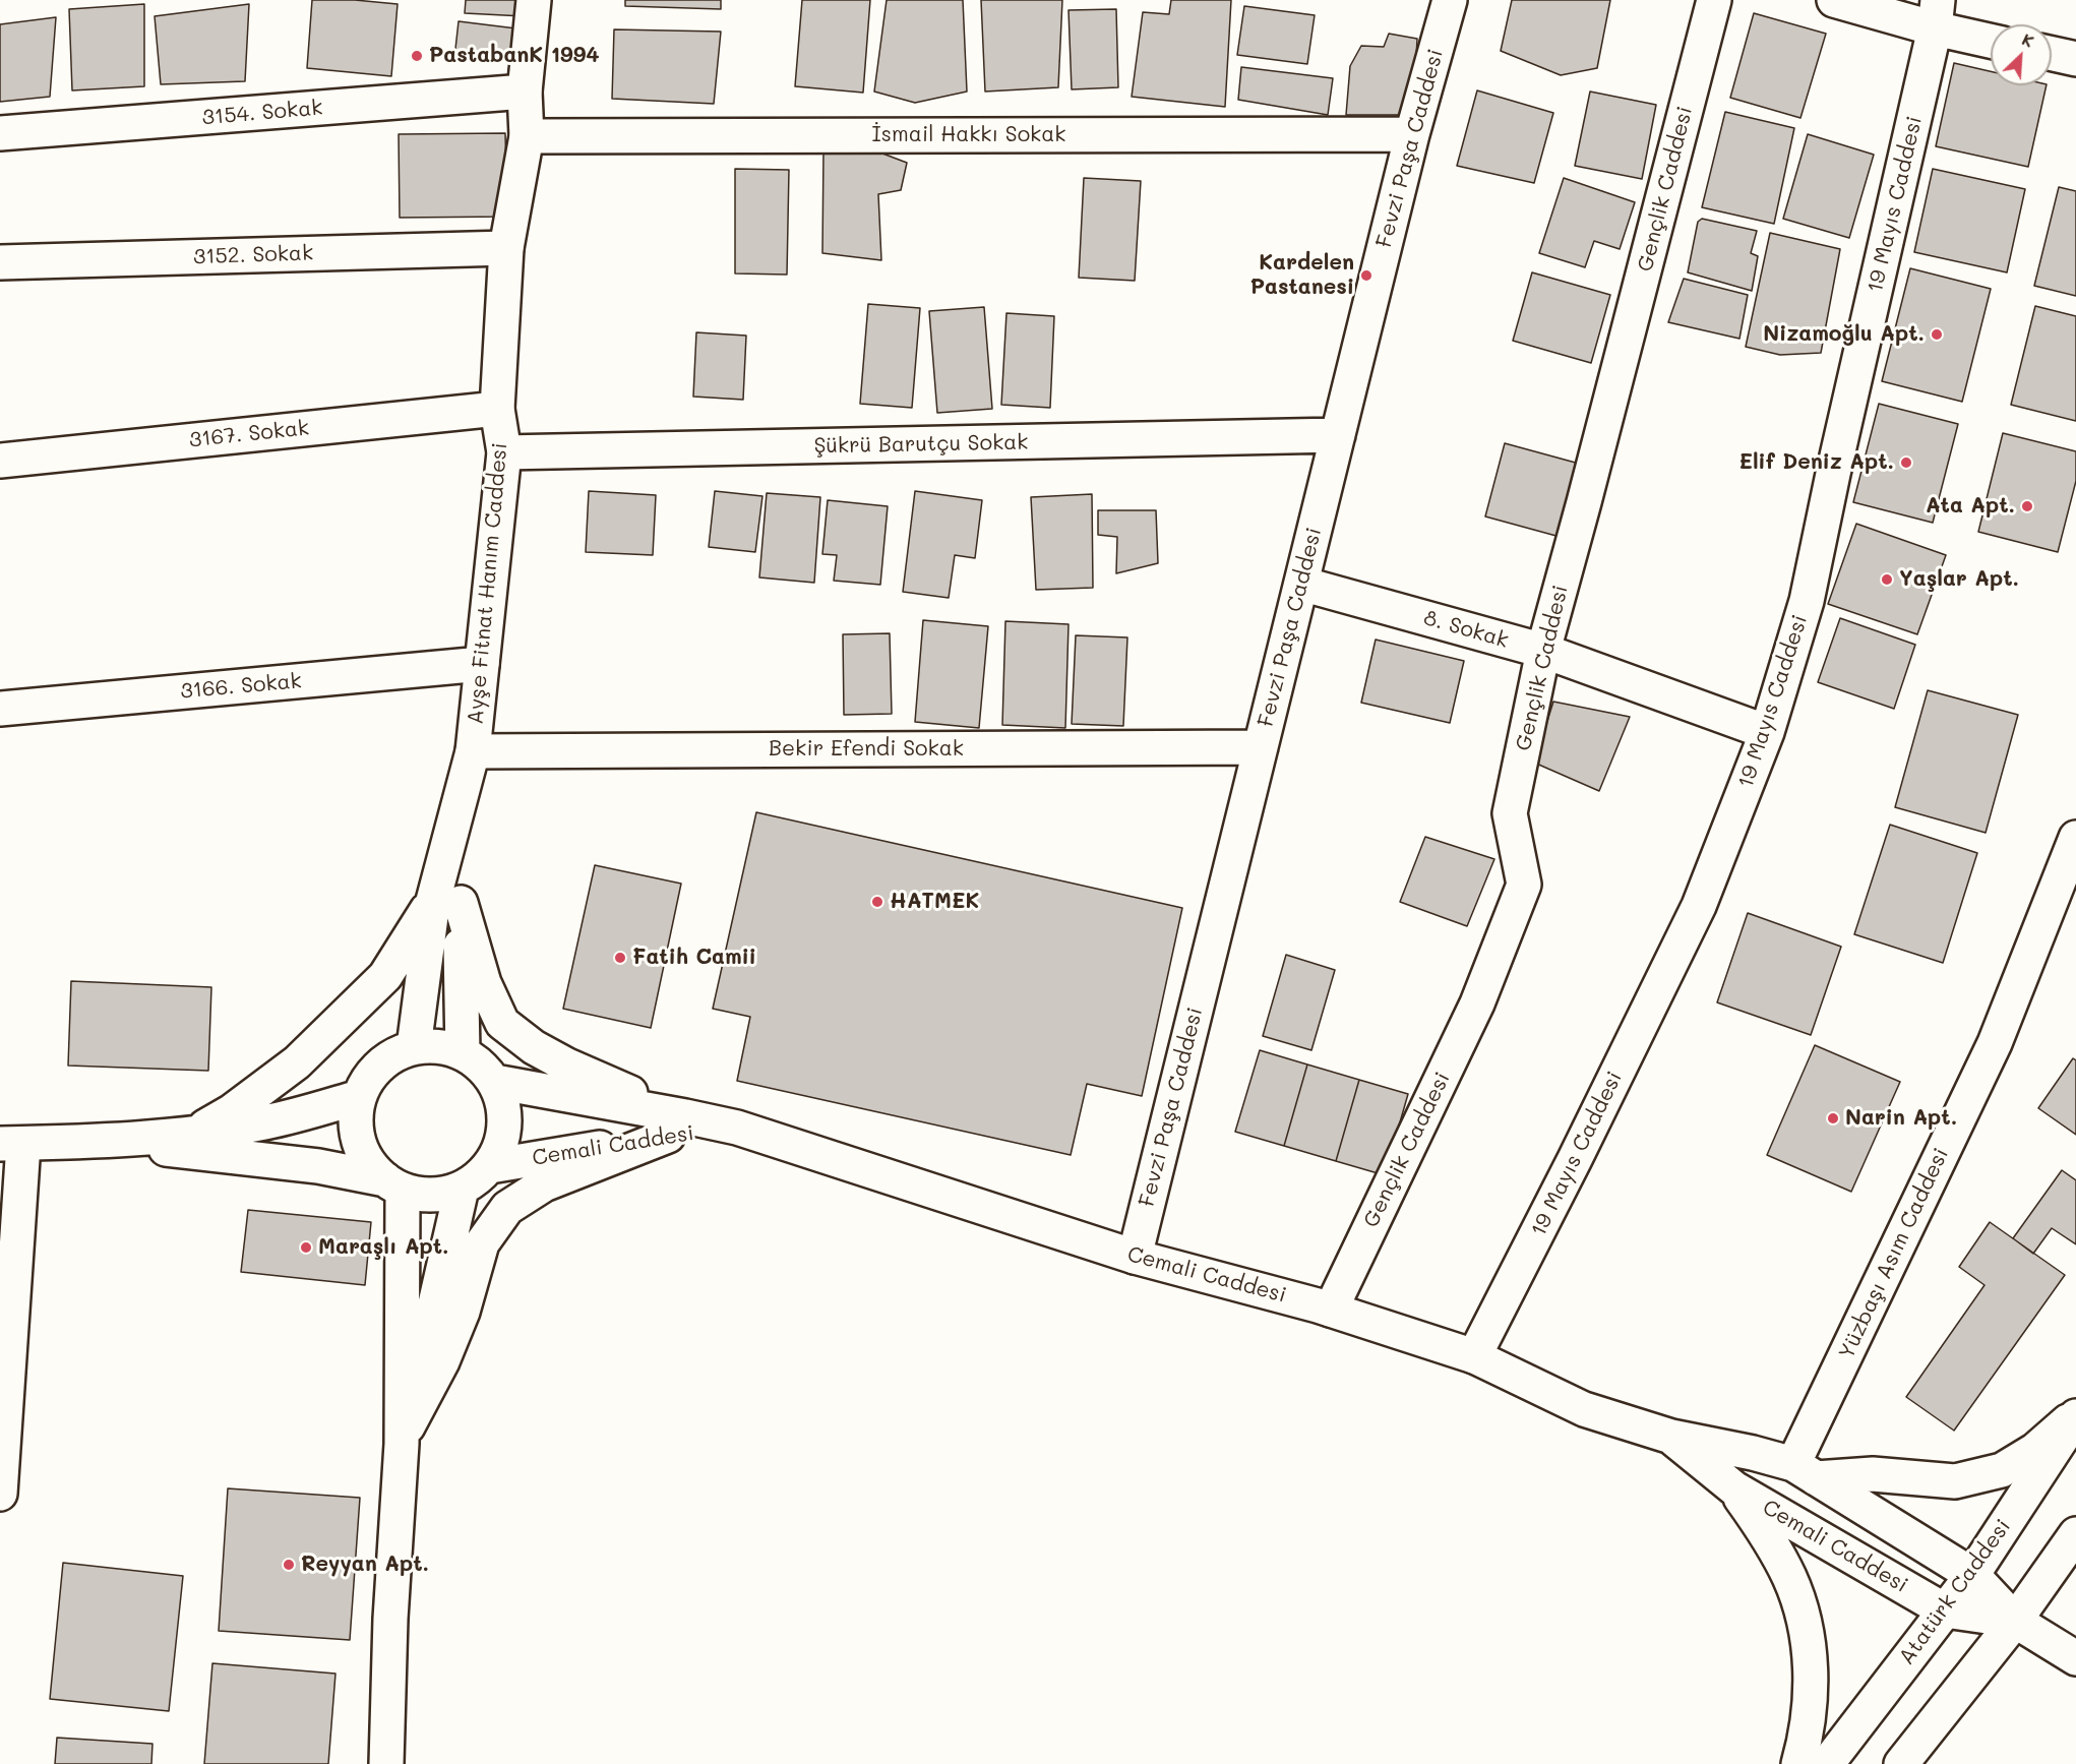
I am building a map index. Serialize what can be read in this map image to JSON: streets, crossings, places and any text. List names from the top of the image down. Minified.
{"streets":{"street":["3154. Sokak","İsmail Hakkı Sokak","Fevzi Paşa Caddesi","Gençlik Caddesi","19 Mayıs Caddesi","3152. Sokak","3167. Sokak","Şükrü Barutçu Sokak","Ayşe Fitnat Hanım Caddesi","8. Sokak","3166. Sokak","Bekir Efendi Sokak","Cemali Caddesi","Yüzbaşı Asım Caddesi","Atatürk Caddesi"]},"crossings":[["3154. Sokak","Ayşe Fitnat Hanım Caddesi"],["İsmail Hakkı Sokak","Fevzi Paşa Caddesi"],["İsmail Hakkı Sokak","Ayşe Fitnat Hanım Caddesi"],["Fevzi Paşa Caddesi","Şükrü Barutçu Sokak"],["Fevzi Paşa Caddesi","8. Sokak"],["Fevzi Paşa Caddesi","Bekir Efendi Sokak"],["Fevzi Paşa Caddesi","Cemali Caddesi"],["Gençlik Caddesi","8. Sokak"],["Gençlik Caddesi","Cemali Caddesi"],["19 Mayıs Caddesi","8. Sokak"],["19 Mayıs Caddesi","Cemali Caddesi"],["3152. Sokak","Ayşe Fitnat Hanım Caddesi"],["3167. Sokak","Ayşe Fitnat Hanım Caddesi"],["Şükrü Barutçu Sokak","Ayşe Fitnat Hanım Caddesi"],["Ayşe Fitnat Hanım Caddesi","3166. Sokak"],["Ayşe Fitnat Hanım Caddesi","Bekir Efendi Sokak"],["Ayşe Fitnat Hanım Caddesi","Cemali Caddesi"],["Cemali Caddesi","Yüzbaşı Asım Caddesi"],["Cemali Caddesi","Atatürk Caddesi"]],"places":["PastabanK 1994","Kardelen Pastanesi","Nizamoğlu Apt.","Elif Deniz Apt.","Ata Apt.","Yaşlar Apt.","HATMEK","Fatih Camii","Narin Apt.","Maraşlı Apt.","Reyyan Apt."],"north":"top right"}
